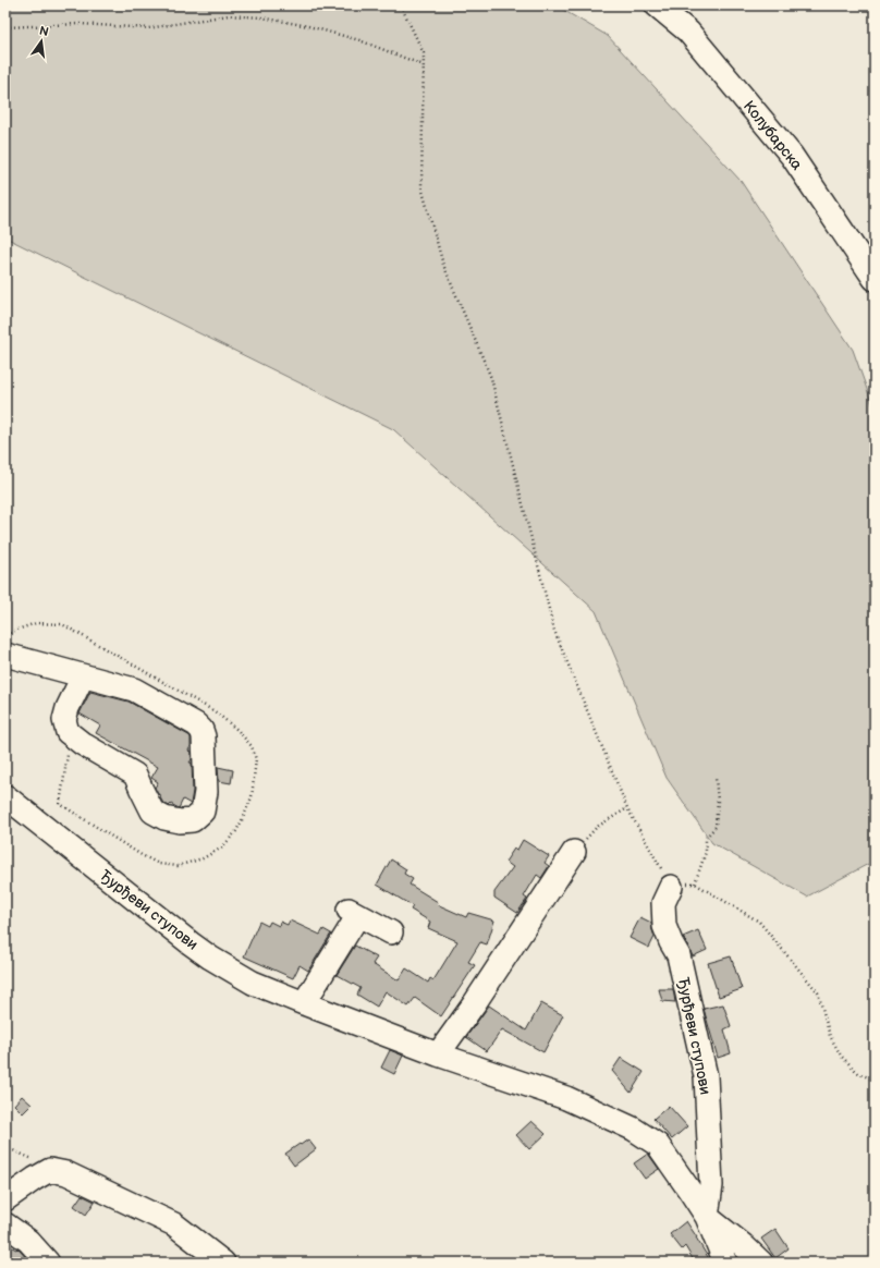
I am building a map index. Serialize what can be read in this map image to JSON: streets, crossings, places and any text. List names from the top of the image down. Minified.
{"streets":{"street":["Колубарска","Ђурђеви ступови"]},"north":"top"}
